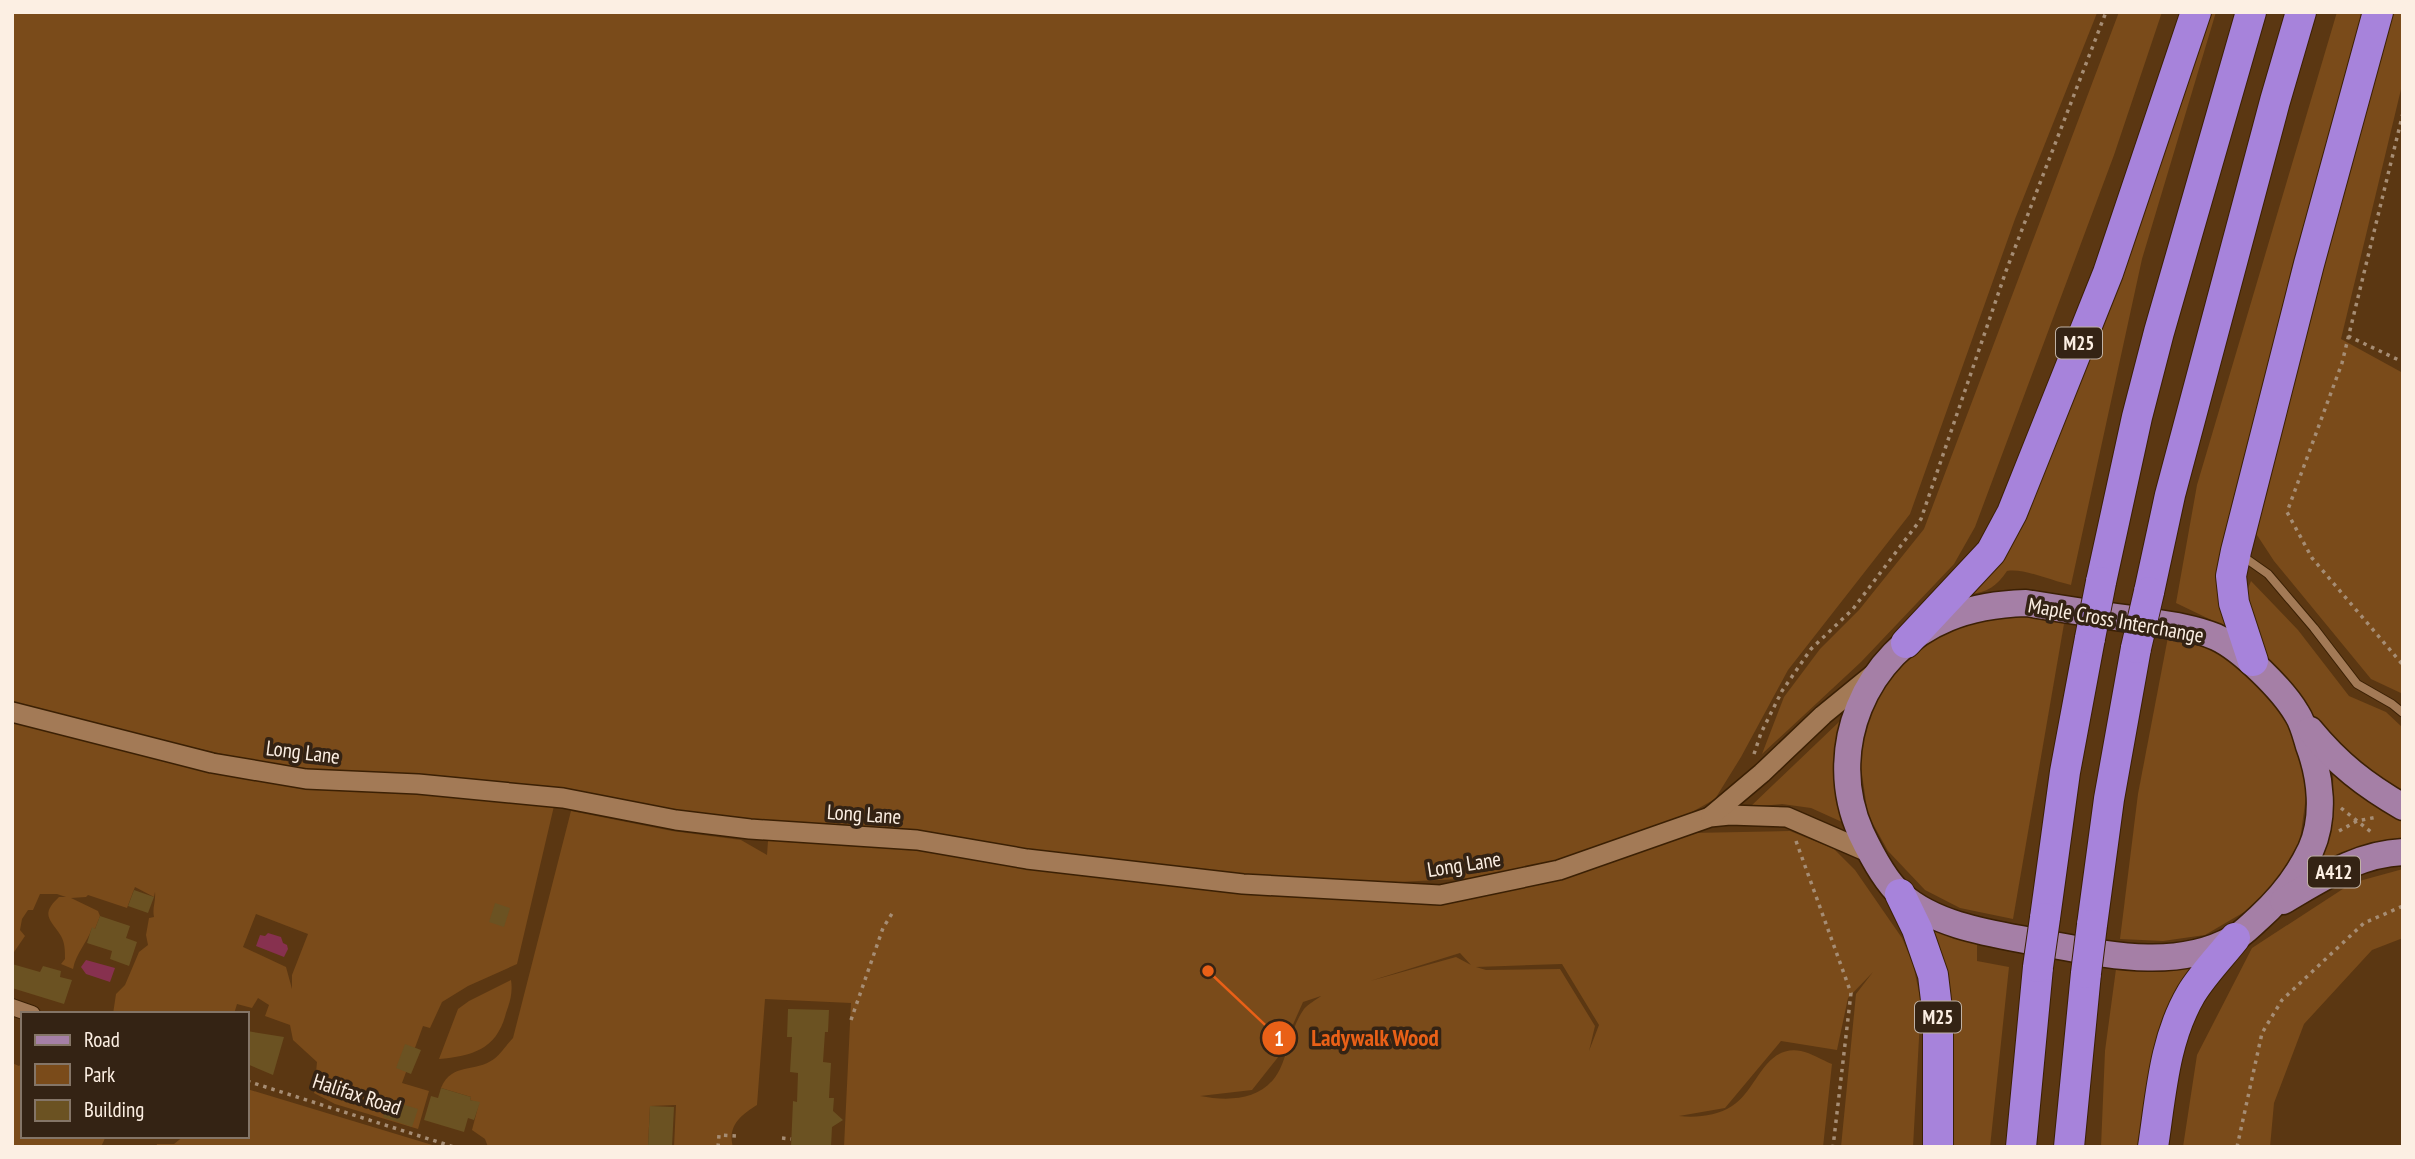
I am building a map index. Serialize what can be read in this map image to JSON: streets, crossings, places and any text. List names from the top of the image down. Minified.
{"streets":{"highway":["M25"],"main road":["Maple Cross Interchange","A412"],"street":["Long Lane"],"path":["Halifax Road"]},"crossings":[["M25","Maple Cross Interchange"],["Maple Cross Interchange","Long Lane"],["Maple Cross Interchange","A412"]],"places":["Ladywalk Wood"],"legend":["Road","Park","Building"]}
